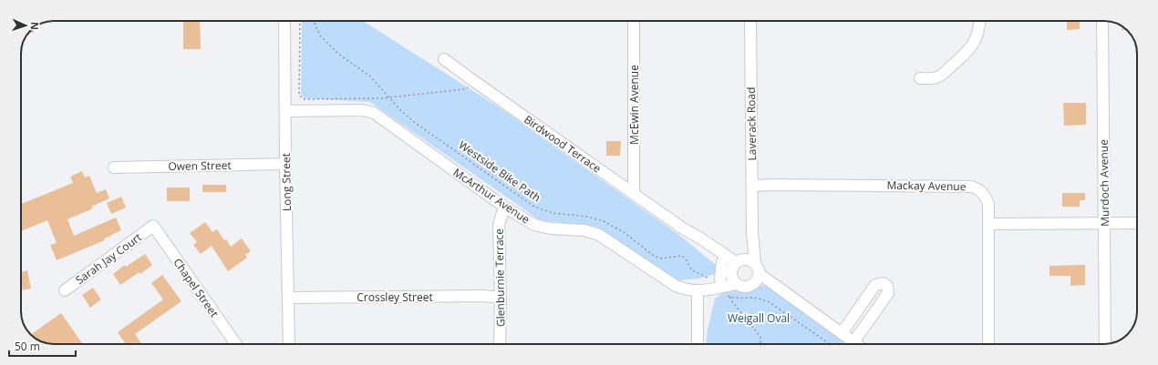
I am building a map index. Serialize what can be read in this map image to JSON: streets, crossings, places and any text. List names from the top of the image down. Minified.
{"streets":{"street":["McEwin Avenue","Laverack Road","Birdwood Terrace","Owen Street","Long Street","Murdoch Avenue","Mackay Avenue","McArthur Avenue","Sarah Jay Court","Glenburnie Terrace","Chapel Street","Crossley Street"],"path":["Westside Bike Path"]},"crossings":[["McEwin Avenue","Birdwood Terrace"],["Laverack Road","Birdwood Terrace"],["Laverack Road","Mackay Avenue"],["Laverack Road","McArthur Avenue"],["Birdwood Terrace","McArthur Avenue"],["Owen Street","Long Street"],["Long Street","McArthur Avenue"],["Long Street","Crossley Street"],["McArthur Avenue","Glenburnie Terrace"],["Sarah Jay Court","Chapel Street"],["Glenburnie Terrace","Crossley Street"]],"parks":["Weigall Oval"],"scale_bar":"50 m","north":"right"}
